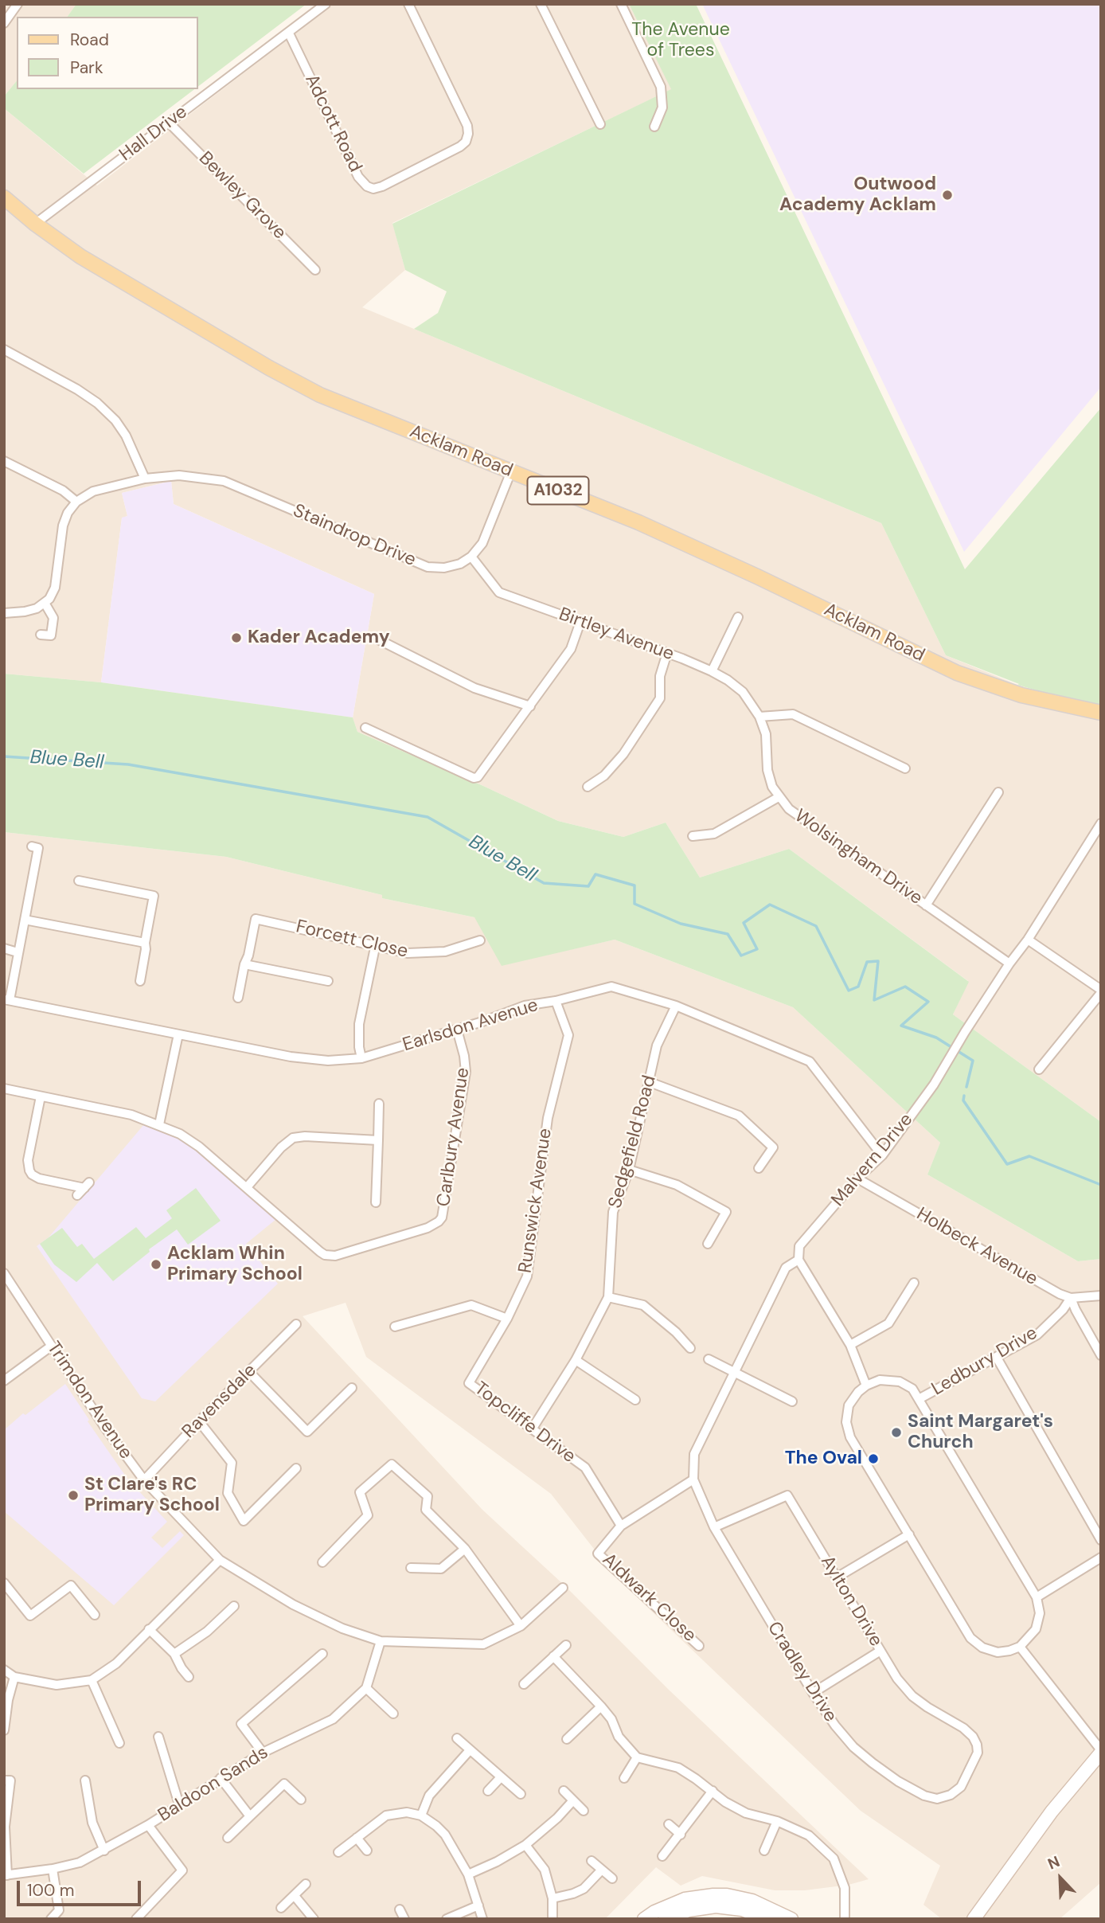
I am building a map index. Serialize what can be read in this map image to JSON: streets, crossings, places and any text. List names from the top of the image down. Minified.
{"streets":{"main road":["Acklam Road","A1032"],"street":["Adcott Road","Hall Drive","Bewley Grove","Staindrop Drive","Birtley Avenue","Wolsingham Drive","Forcett Close","Earlsdon Avenue","Carlbury Avenue","Sedgefield Road","Malvern Drive","Runswick Avenue","Holbeck Avenue","Ledbury Drive","Trimdon Avenue","Ravensdale","Topcliffe Drive","Aldwark Close","Aylton Drive","Cradley Drive","Baldoon Sands"]},"crossings":[["Adcott Road","Hall Drive"],["Hall Drive","Bewley Grove"],["Hall Drive","Acklam Road"],["Staindrop Drive","Birtley Avenue"],["Birtley Avenue","Wolsingham Drive"],["Wolsingham Drive","Malvern Drive"],["Earlsdon Avenue","Carlbury Avenue"],["Earlsdon Avenue","Sedgefield Road"],["Earlsdon Avenue","Malvern Drive"],["Earlsdon Avenue","Runswick Avenue"],["Sedgefield Road","Topcliffe Drive"],["Malvern Drive","Holbeck Avenue"],["Malvern Drive","Cradley Drive"],["Runswick Avenue","Topcliffe Drive"],["Holbeck Avenue","Ledbury Drive"],["Trimdon Avenue","Ravensdale"],["Topcliffe Drive","Aldwark Close"],["Aylton Drive","Cradley Drive"]],"water":["Blue Bell"],"parks":["The Avenue of Trees"],"places":["Outwood Academy Acklam","Kader Academy","Acklam Whin Primary School","Saint Margaret's Church","The Oval","St Clare's RC Primary School"],"legend":["Road","Park"],"scale_bar":"100 m","north":"top left"}
